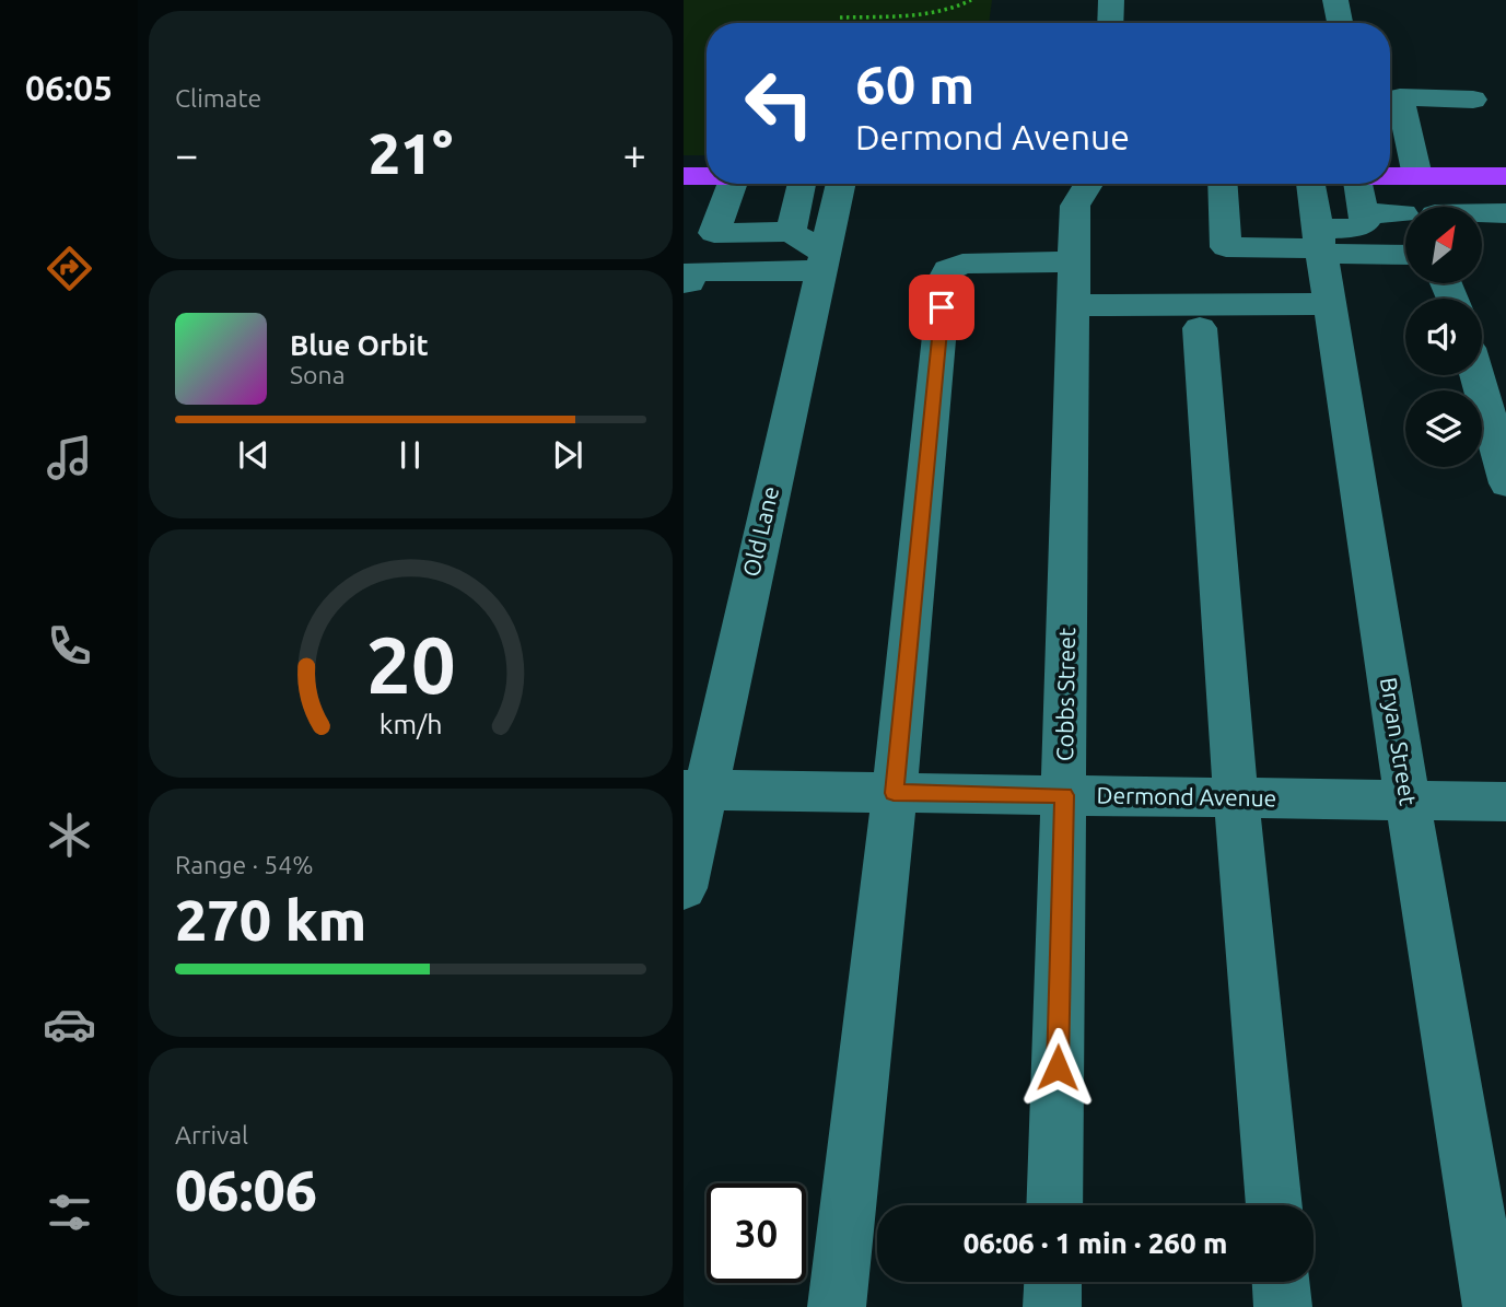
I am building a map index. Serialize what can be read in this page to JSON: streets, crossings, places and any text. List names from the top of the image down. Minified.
{"streets":{"street":["Old Lane","Cobbs Street","Bryan Street","Dermond Avenue"]},"crossings":[["Old Lane","Dermond Avenue"],["Cobbs Street","Dermond Avenue"],["Bryan Street","Dermond Avenue"]],"north":"top right","page":{"tabs":"06:05","tile":["Climate",["Range · 54%","270 km"],["Arrival","06:06"]],"turn":["60 m","Dermond Avenue"],"heat":["−","21°","+"],"song":["Blue Orbit","Sona"],"limit":"30","trip":"06:06 · 1 min · 260 m","gauge":["20","km/h"]}}
